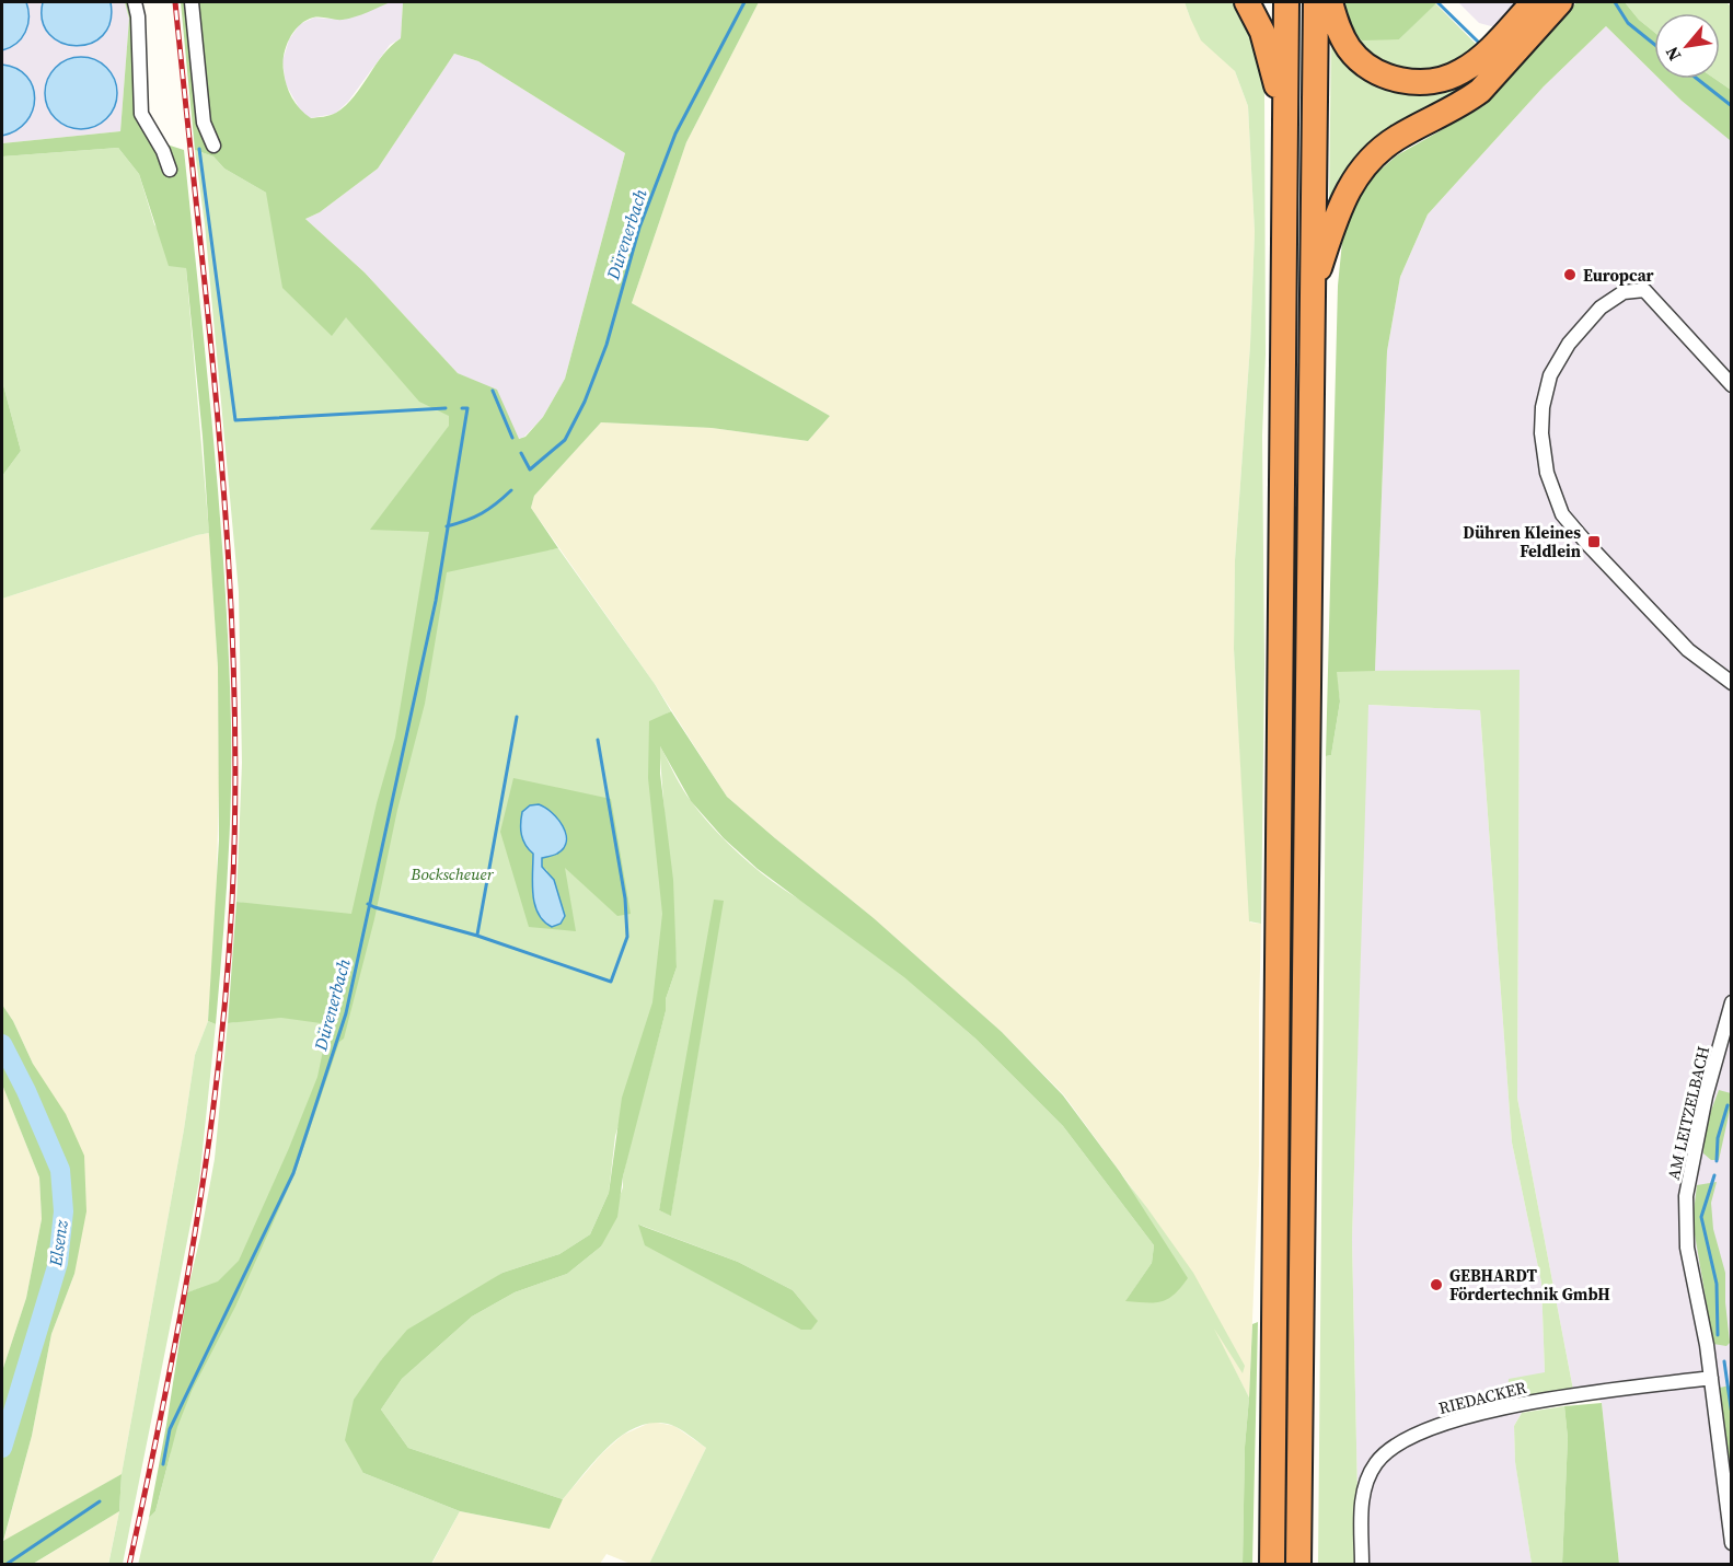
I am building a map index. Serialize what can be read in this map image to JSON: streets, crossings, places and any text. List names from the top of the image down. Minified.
{"streets":{"street":["AM LEITZELBACH","RIEDACKER"]},"crossings":[["AM LEITZELBACH","RIEDACKER"]],"water":["Dürenerbach","Elsenz"],"parks":["Bockscheuer"],"places":{"other":["Europcar","GEBHARDT Fördertechnik GmbH"],"transit":["Dühren Kleines Feldlein"]},"north":"bottom left"}
